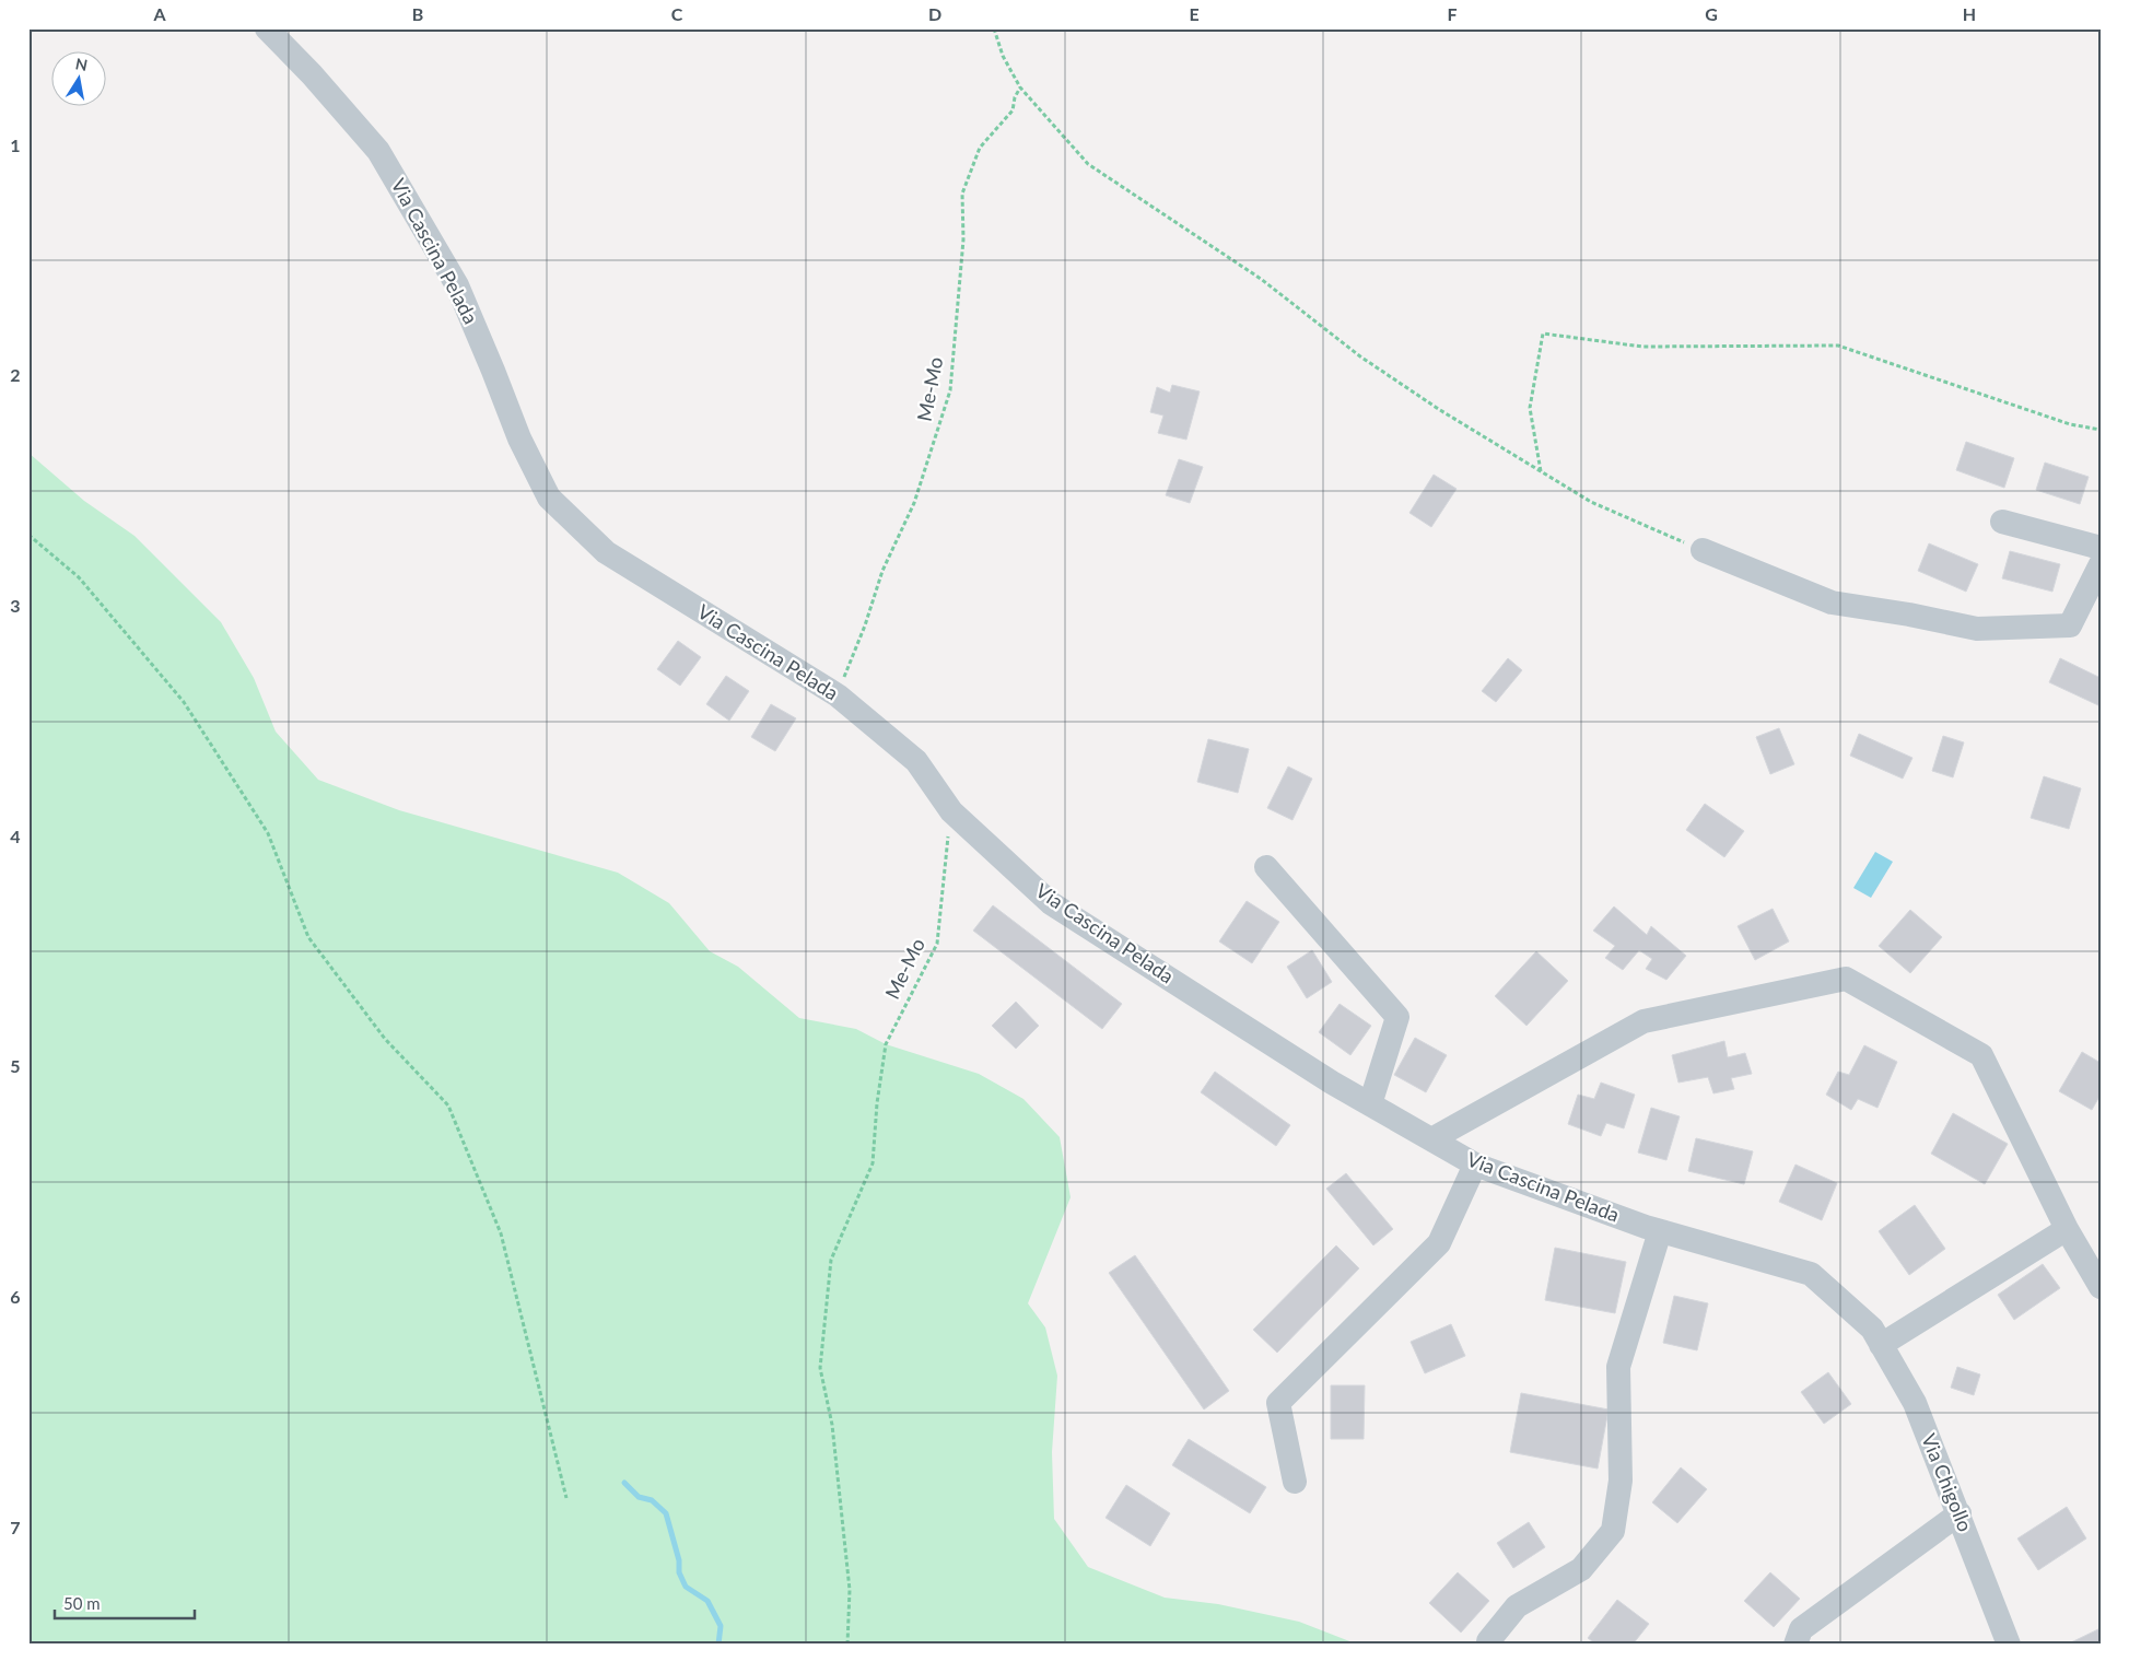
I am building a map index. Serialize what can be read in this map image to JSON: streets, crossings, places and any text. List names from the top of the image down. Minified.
{"streets":{"street":["Via Cascina Pelada","Via Chigollo"],"path":["Me-Mo"]},"crossings":[["Via Cascina Pelada","Me-Mo"],["Via Cascina Pelada","Via Chigollo"]],"scale_bar":"50 m","north":"top","grid":{"columns":["A","B","C","D","E","F","G","H"],"rows":["1","2","3","4","5","6","7"]}}
